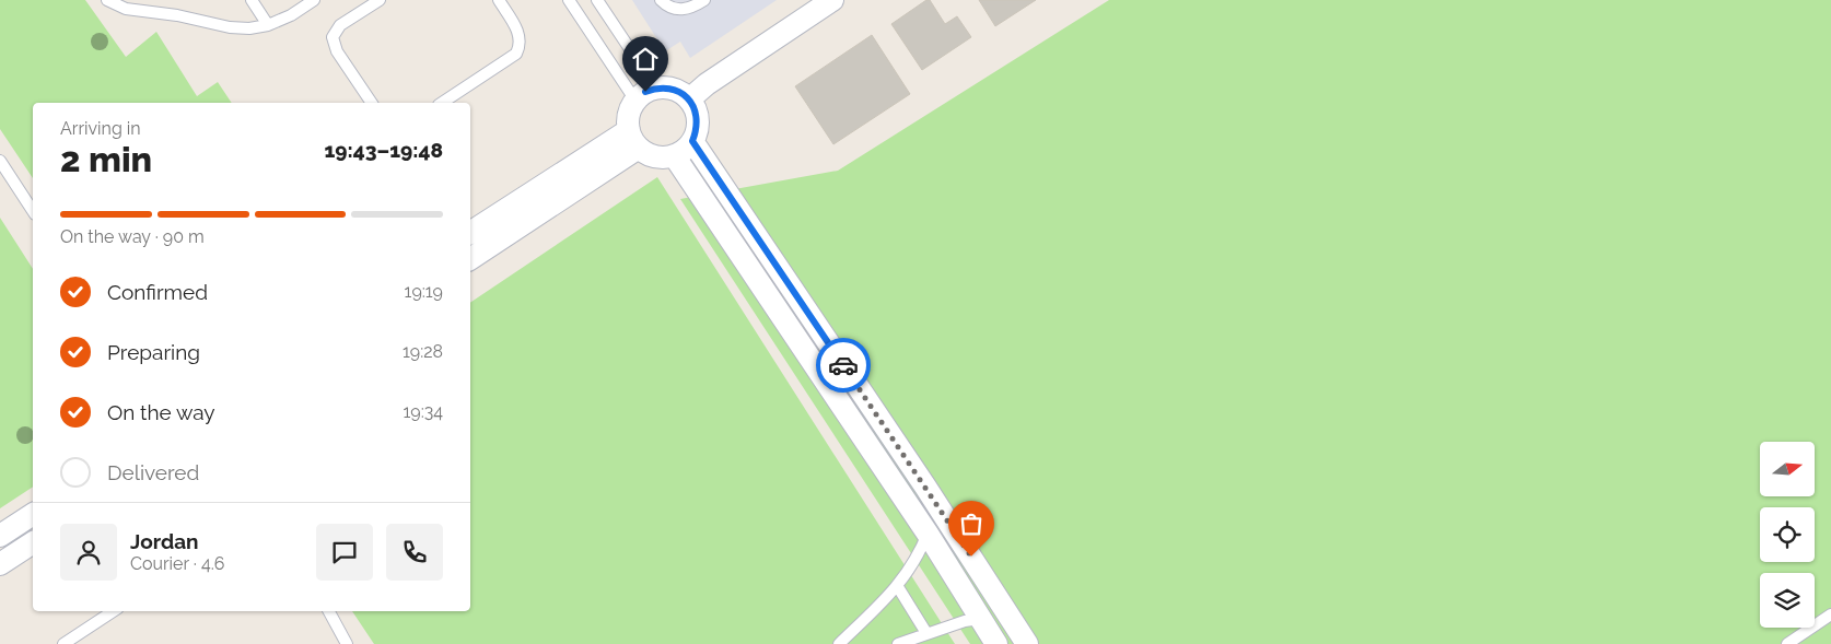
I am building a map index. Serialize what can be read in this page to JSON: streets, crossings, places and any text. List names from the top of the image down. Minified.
{"north":"right","page":{"heading":["2 min","Arriving in","19:43–19:48"],"panel":["Jordan","Courier · 4.6"],"bar":"On the way · 90 m","list":[["Confirmed","19:19"],["Preparing","19:28"],["On the way","19:34"],"Delivered"]}}
